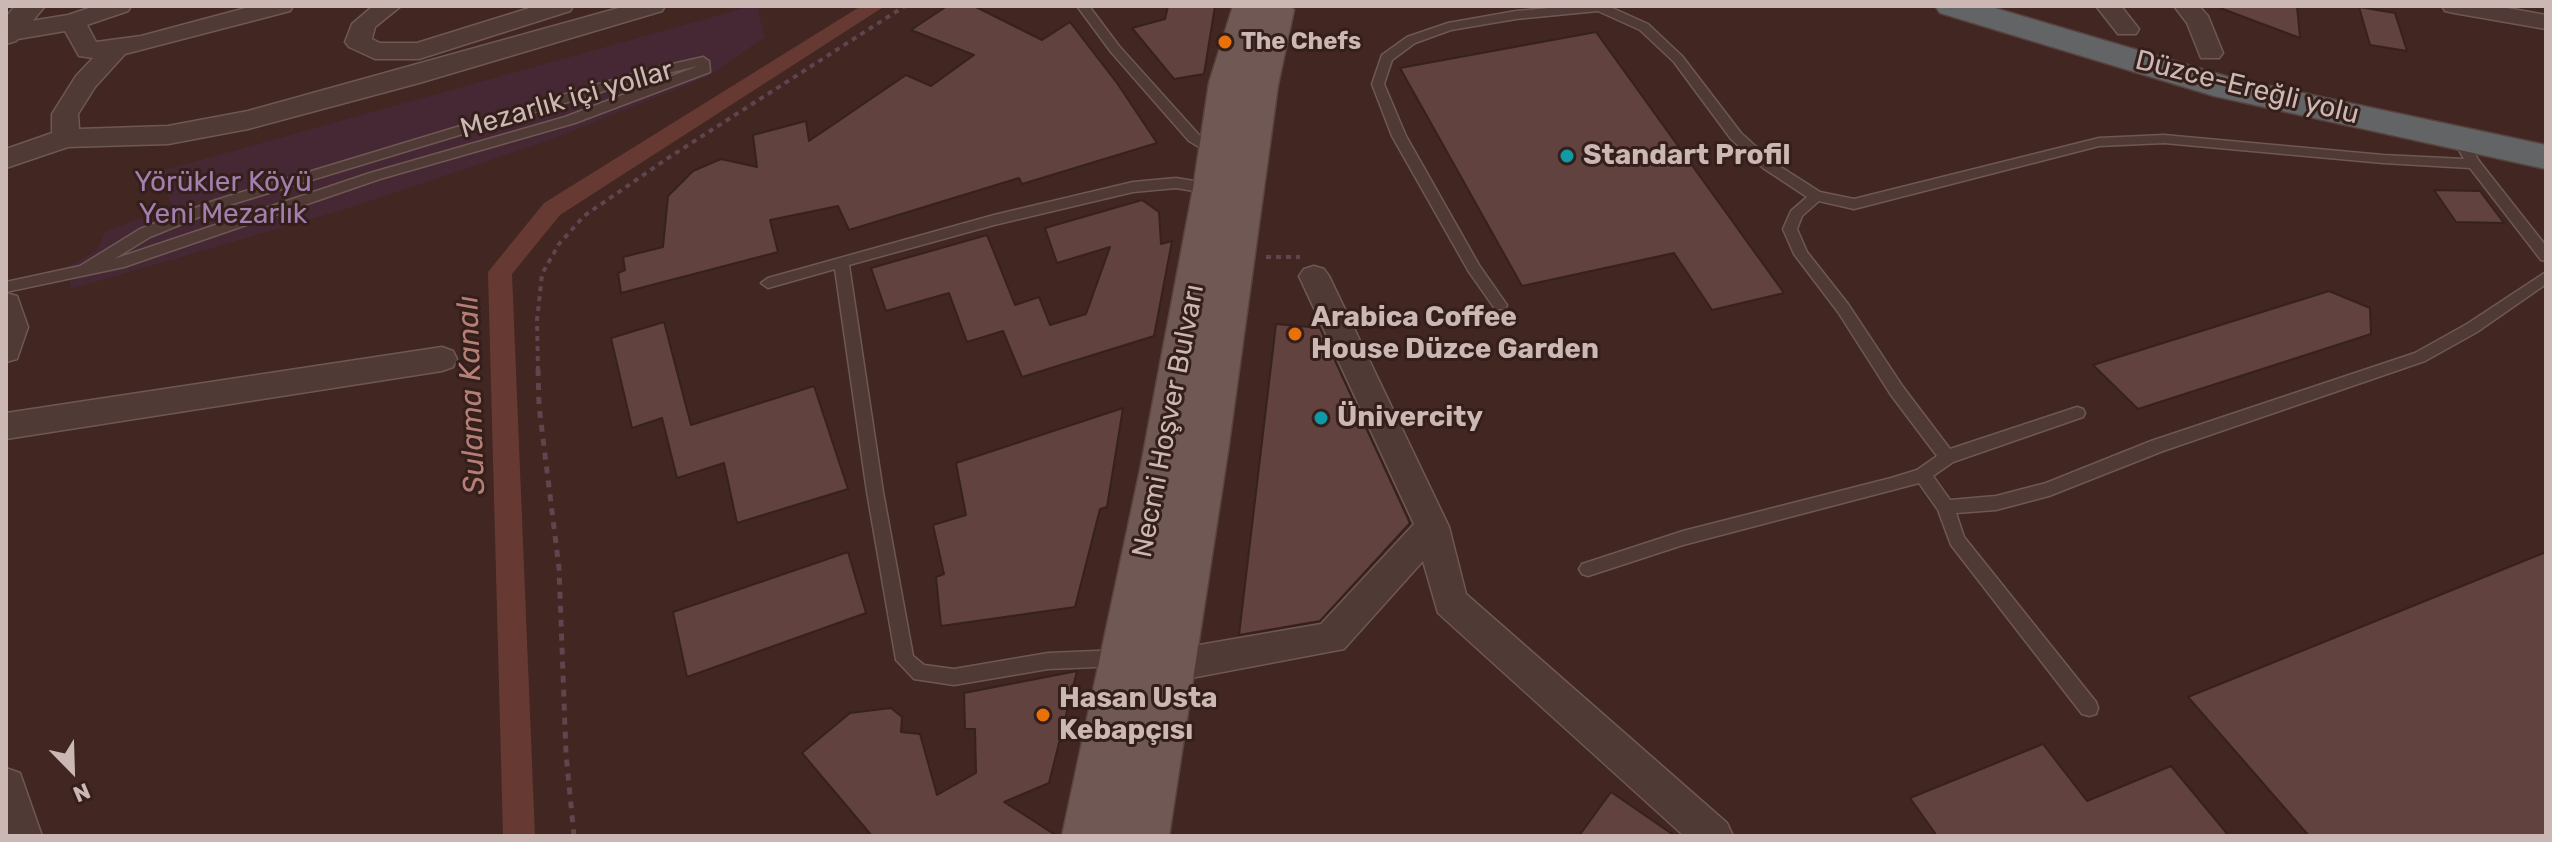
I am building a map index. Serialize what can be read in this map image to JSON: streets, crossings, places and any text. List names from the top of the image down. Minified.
{"streets":{"highway":["Düzce-Ereğli yolu"],"main road":["Necmi Hoşver Bulvarı"],"lane":["Mezarlık içi yollar"]},"water":["Sulama Kanalı"],"parks":["Yörükler Köyü Yeni Mezarlık"],"places":["The Chefs","Standart Profil","Arabica Coffee House Düzce Garden","Ünivercity","Hasan Usta Kebapçısı"],"north":"bottom right"}
